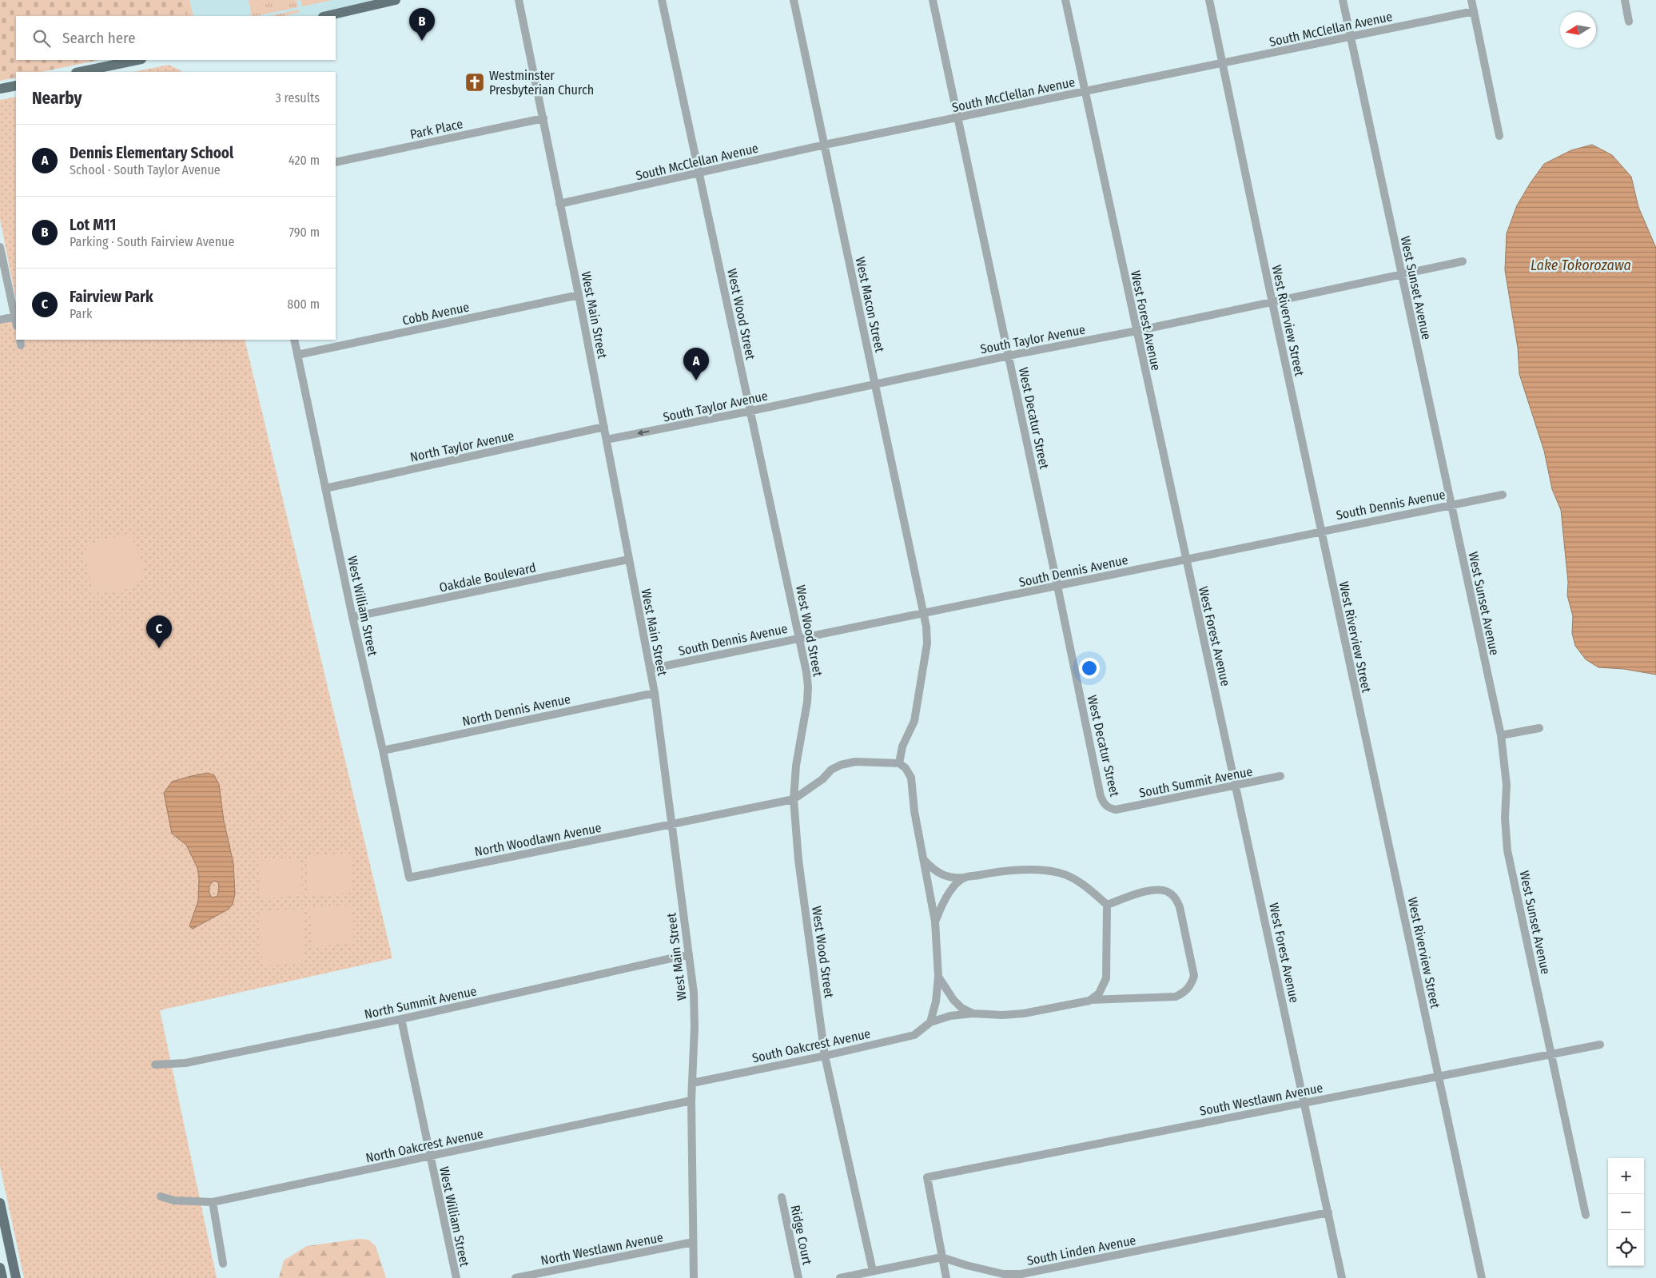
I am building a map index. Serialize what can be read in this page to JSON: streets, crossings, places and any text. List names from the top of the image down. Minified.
{"streets":{"street":["South McClellan Avenue","Park Place","West Sunset Avenue","West Macon Street","Cobb Avenue","West Wood Street","West Main Street","West Forest Avenue","West Riverview Street","South Taylor Avenue","West Decatur Street","North Taylor Avenue","South Dennis Avenue","Oakdale Boulevard","West William Street","North Dennis Avenue","South Summit Avenue","North Woodlawn Avenue","North Summit Avenue","South Oakcrest Avenue","South Westlawn Avenue","North Oakcrest Avenue","Ridge Court","North Westlawn Avenue","South Linden Avenue"]},"crossings":[["South McClellan Avenue","West Sunset Avenue"],["South McClellan Avenue","West Macon Street"],["South McClellan Avenue","West Wood Street"],["South McClellan Avenue","West Main Street"],["South McClellan Avenue","West Forest Avenue"],["South McClellan Avenue","West Riverview Street"],["South McClellan Avenue","West Decatur Street"],["Park Place","West Main Street"],["West Sunset Avenue","South Taylor Avenue"],["West Sunset Avenue","South Dennis Avenue"],["West Sunset Avenue","South Westlawn Avenue"],["West Macon Street","South Taylor Avenue"],["West Macon Street","South Dennis Avenue"],["Cobb Avenue","West Main Street"],["Cobb Avenue","West William Street"],["West Wood Street","South Taylor Avenue"],["West Wood Street","South Dennis Avenue"],["West Wood Street","North Woodlawn Avenue"],["West Wood Street","South Oakcrest Avenue"],["West Wood Street","South Linden Avenue"],["West Main Street","South Taylor Avenue"],["West Main Street","North Taylor Avenue"],["West Main Street","South Dennis Avenue"],["West Main Street","Oakdale Boulevard"],["West Main Street","North Dennis Avenue"],["West Main Street","North Woodlawn Avenue"],["West Main Street","North Summit Avenue"],["West Main Street","South Oakcrest Avenue"],["West Main Street","North Oakcrest Avenue"],["West Main Street","North Westlawn Avenue"],["West Forest Avenue","South Taylor Avenue"],["West Forest Avenue","South Dennis Avenue"],["West Forest Avenue","South Summit Avenue"],["West Forest Avenue","South Westlawn Avenue"],["West Forest Avenue","South Linden Avenue"],["West Riverview Street","South Taylor Avenue"],["West Riverview Street","South Dennis Avenue"],["West Riverview Street","South Westlawn Avenue"],["South Taylor Avenue","West Decatur Street"],["West Decatur Street","South Dennis Avenue"],["West Decatur Street","South Summit Avenue"],["North Taylor Avenue","West William Street"],["Oakdale Boulevard","West William Street"],["West William Street","North Dennis Avenue"],["West William Street","North Woodlawn Avenue"],["West William Street","North Summit Avenue"],["West William Street","North Oakcrest Avenue"],["South Westlawn Avenue","South Linden Avenue"]],"water":["Lake Tokorozawa"],"places":{"church":["Westminster Presbyterian Church"]},"north":"left","page":{"pins":["B","A","C"],"search":"Search here","heading":["Nearby","3 results"],"list":[{"mark":"A","name":"Dennis Elementary School","note":"School · South Taylor Avenue","value":"420 m"},{"mark":"B","name":"Lot M11","note":"Parking · South Fairview Avenue","value":"790 m"},{"mark":"C","name":"Fairview Park","note":"Park","value":"800 m"}],"map_buttons":["+","−"]}}
